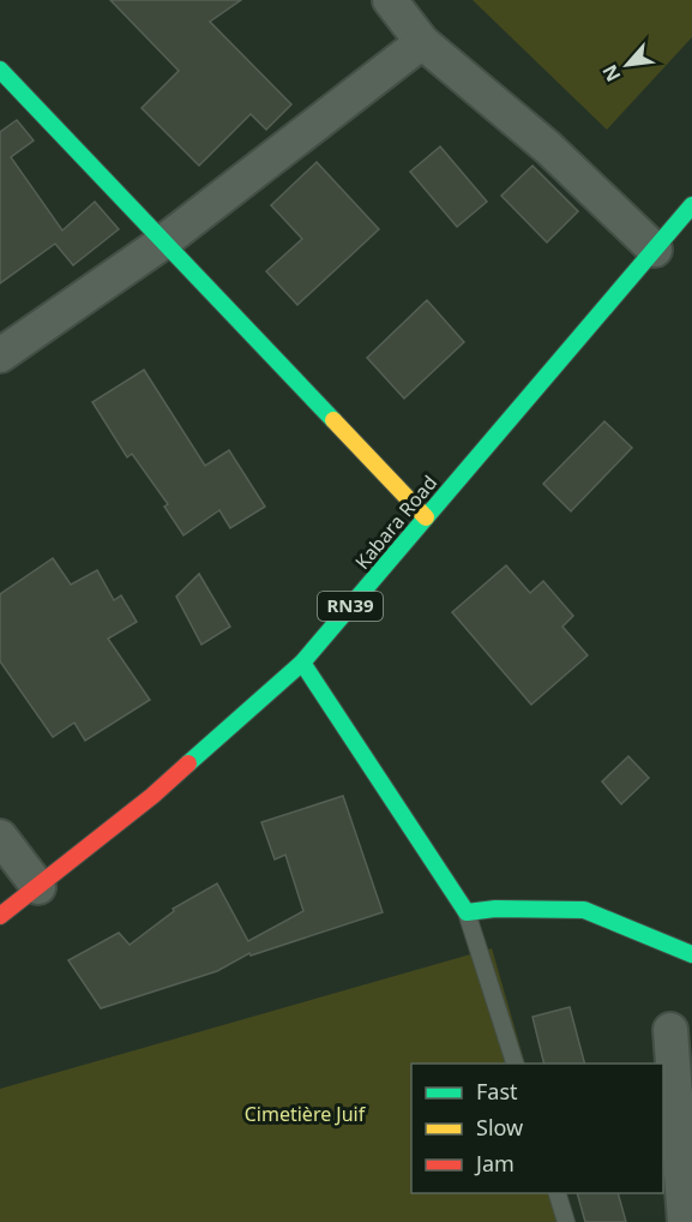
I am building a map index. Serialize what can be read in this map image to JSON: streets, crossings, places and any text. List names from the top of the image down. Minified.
{"streets":{"street":["Kabara Road","RN39"]},"parks":["Cimetière Juif"],"legend":["Fast","Slow","Jam"],"north":"bottom left"}
